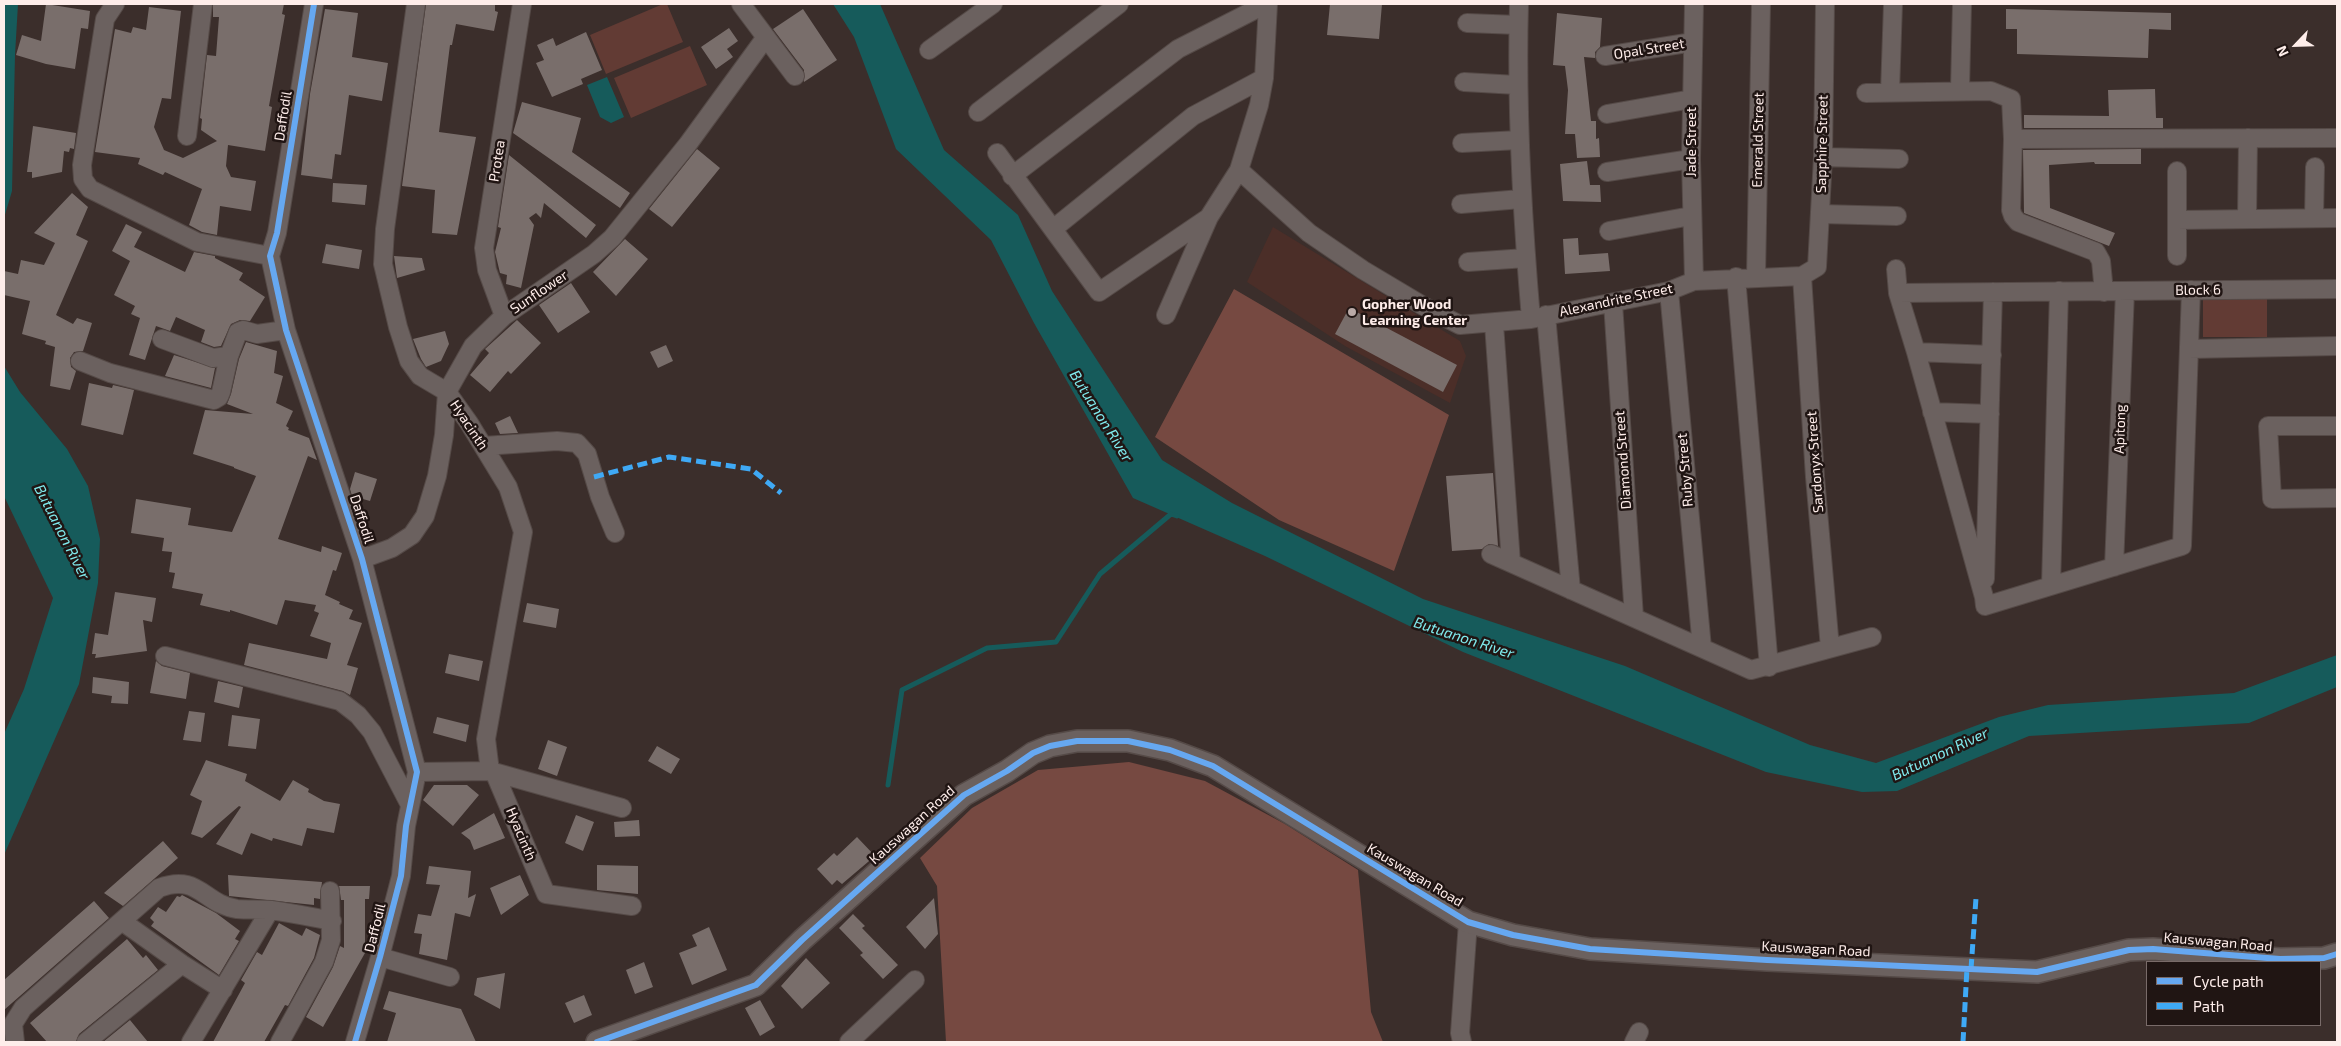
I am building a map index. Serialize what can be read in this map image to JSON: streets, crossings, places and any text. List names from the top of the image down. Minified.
{"streets":{"street":["Opal Street","Daffodil","Emerald Street","Jade Street","Sapphire Street","Protea","Block 6","Sunflower","Alexandrite Street","Hyacinth","Apitong","Diamond Street","Sardonyx Street","Ruby Street","Kauswagan Road"]},"crossings":[["Opal Street","Jade Street"],["Daffodil","Sunflower"],["Emerald Street","Alexandrite Street"],["Jade Street","Alexandrite Street"],["Sapphire Street","Alexandrite Street"],["Sapphire Street","Sardonyx Street"],["Protea","Sunflower"],["Block 6","Apitong"],["Sunflower","Hyacinth"],["Alexandrite Street","Diamond Street"],["Alexandrite Street","Sardonyx Street"],["Alexandrite Street","Ruby Street"]],"water":["Butuanon River"],"places":["Gopher Wood Learning Center"],"legend":["Cycle path","Path"],"north":"bottom left"}
